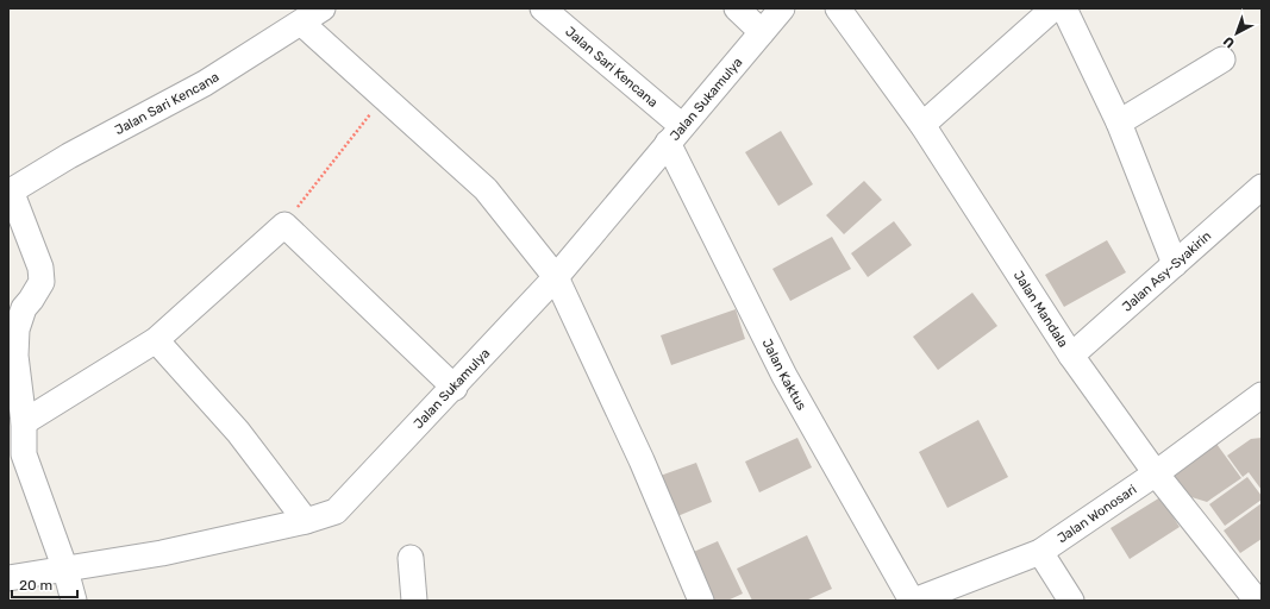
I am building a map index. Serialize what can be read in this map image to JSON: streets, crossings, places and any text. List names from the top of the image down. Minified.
{"streets":{"street":["Jalan Sari Kencana","Jalan Sukamulya","Jalan Asy-Syakirin","Jalan Mandala","Jalan Kaktus","Jalan Wonosari"]},"crossings":[["Jalan Sari Kencana","Jalan Sukamulya"],["Jalan Sari Kencana","Jalan Kaktus"],["Jalan Sukamulya","Jalan Kaktus"],["Jalan Asy-Syakirin","Jalan Mandala"],["Jalan Mandala","Jalan Wonosari"],["Jalan Kaktus","Jalan Wonosari"]],"scale_bar":"20 m","north":"bottom left"}
